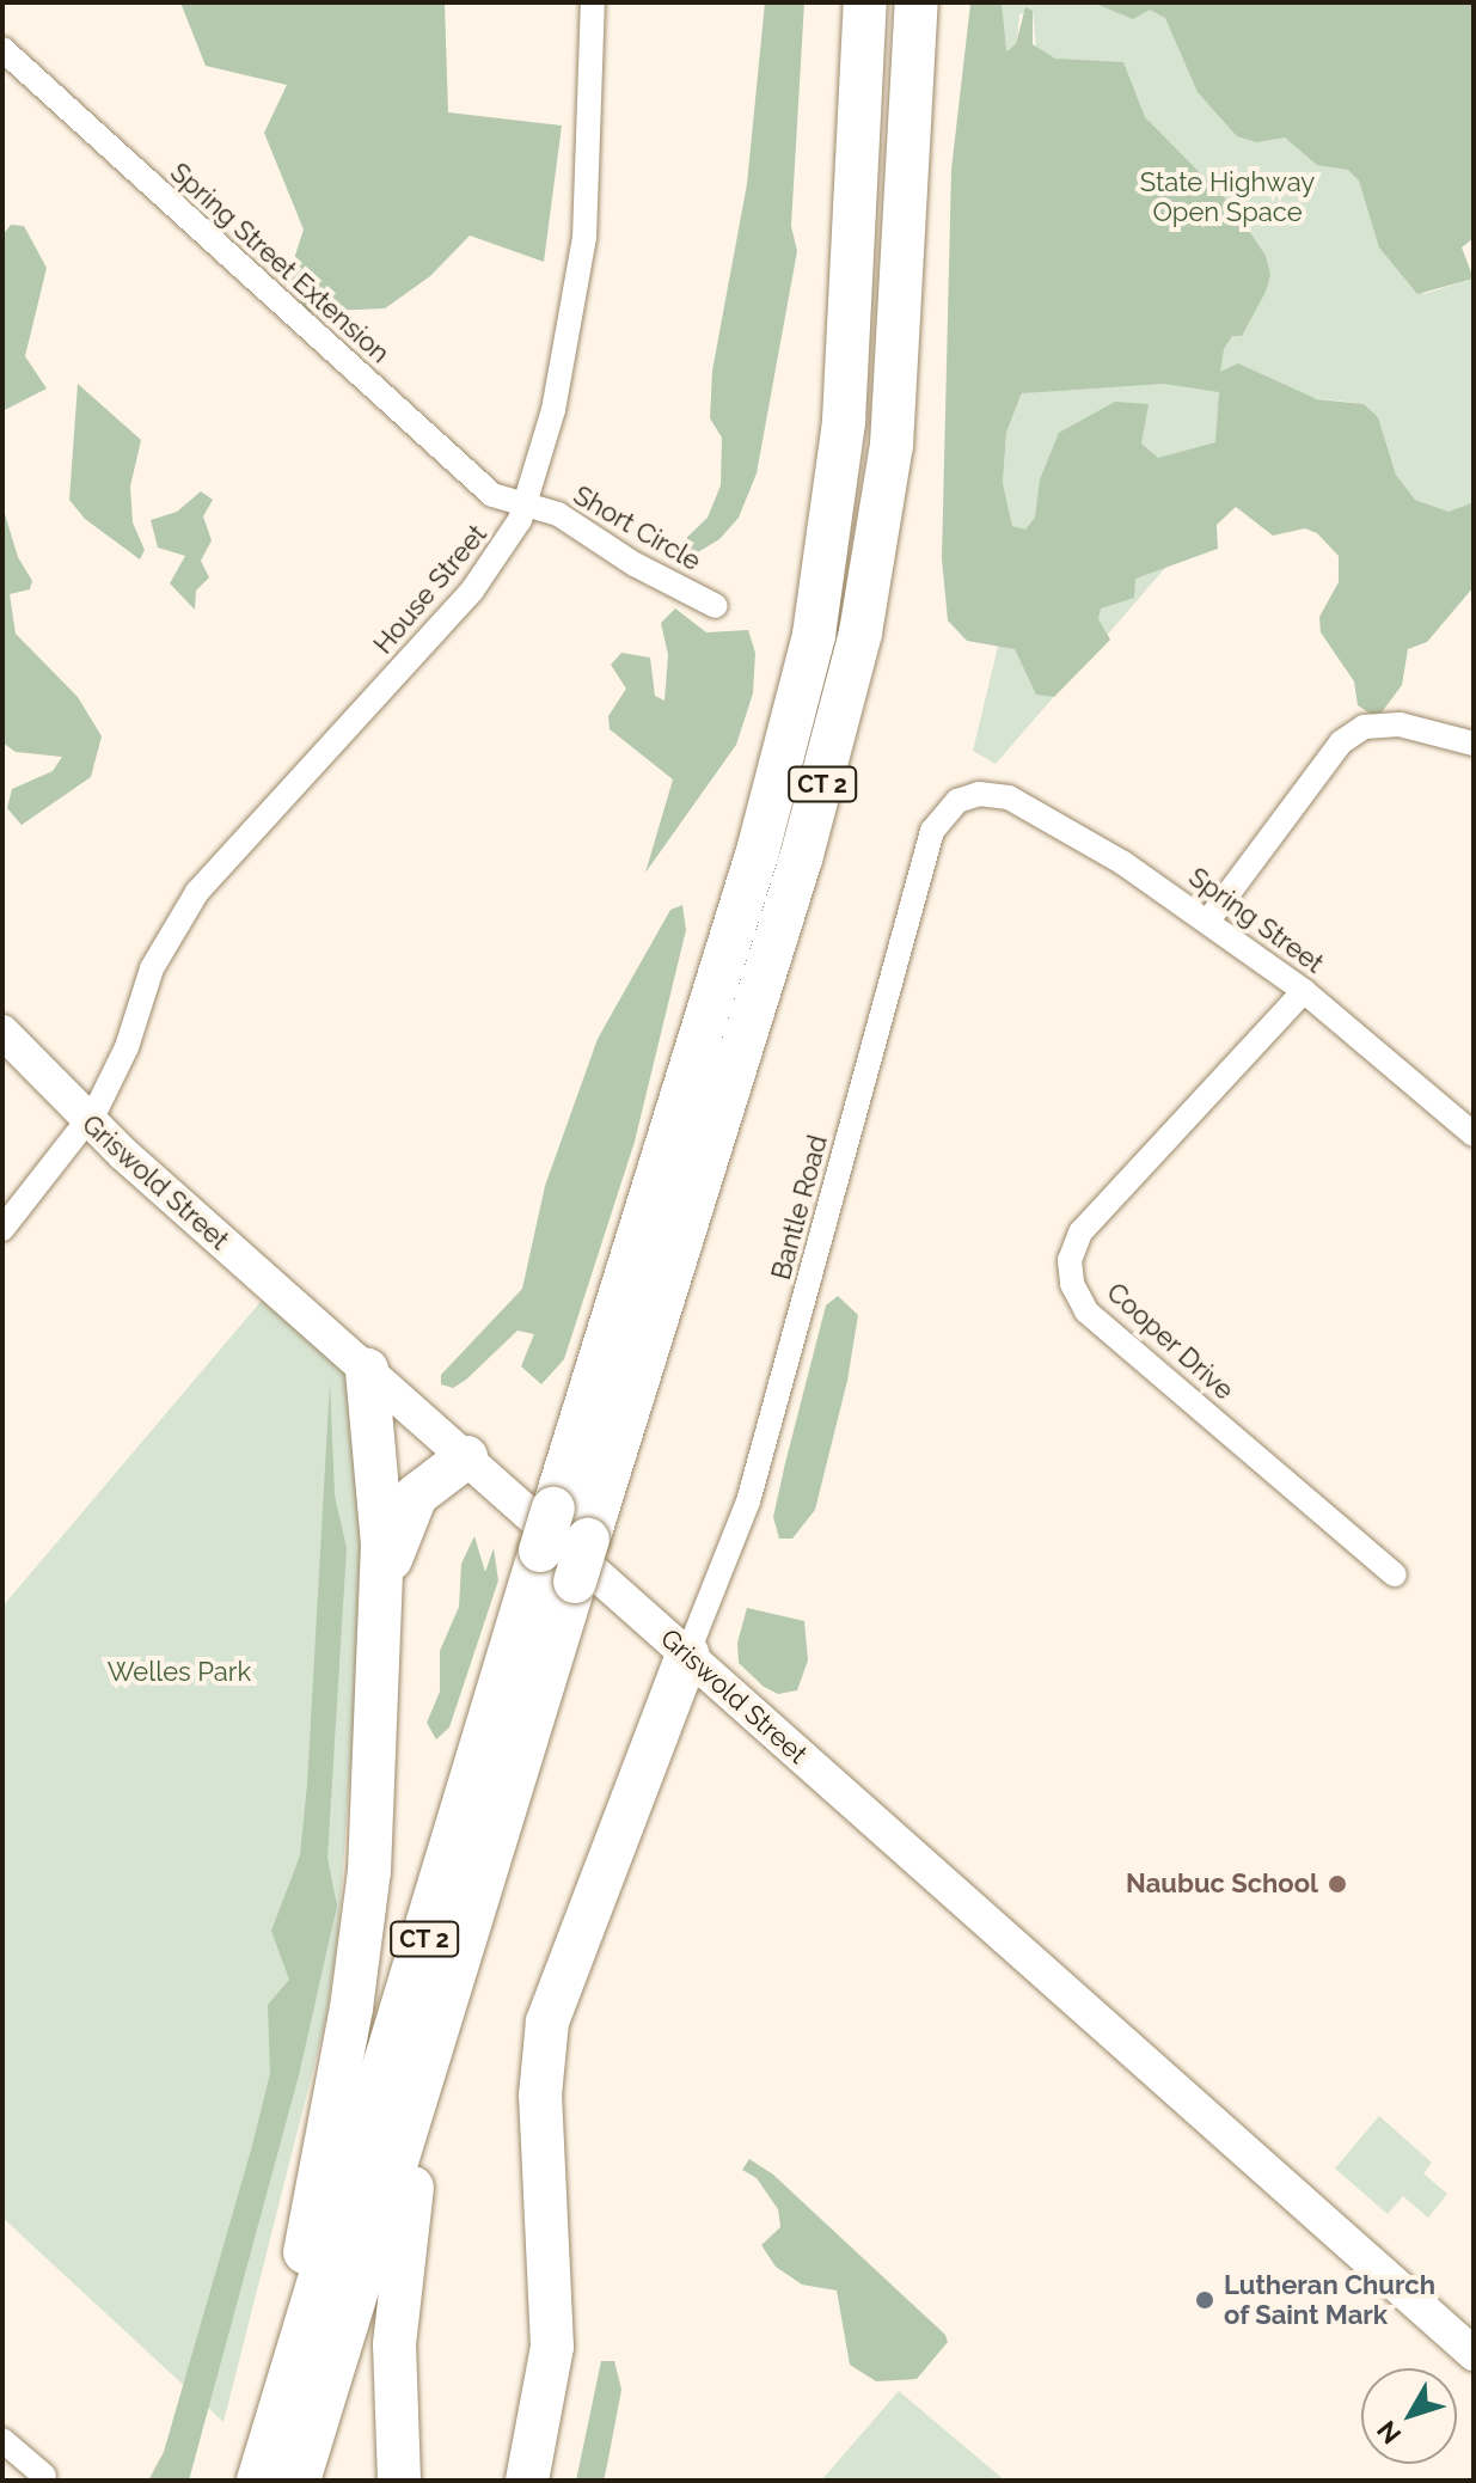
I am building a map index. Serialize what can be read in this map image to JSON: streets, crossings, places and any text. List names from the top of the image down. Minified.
{"streets":{"highway":["CT 2"],"main road":["Griswold Street"],"street":["Spring Street Extension","Short Circle","House Street","Spring Street","Bantle Road","Cooper Drive"]},"crossings":[["Spring Street Extension","Short Circle"],["Spring Street Extension","House Street"],["Short Circle","House Street"],["House Street","Griswold Street"],["Spring Street","Bantle Road"],["Spring Street","Cooper Drive"],["Griswold Street","Bantle Road"]],"parks":["State Highway Open Space","Welles Park"],"places":["Naubuc School","Lutheran Church of Saint Mark"],"north":"bottom left"}
